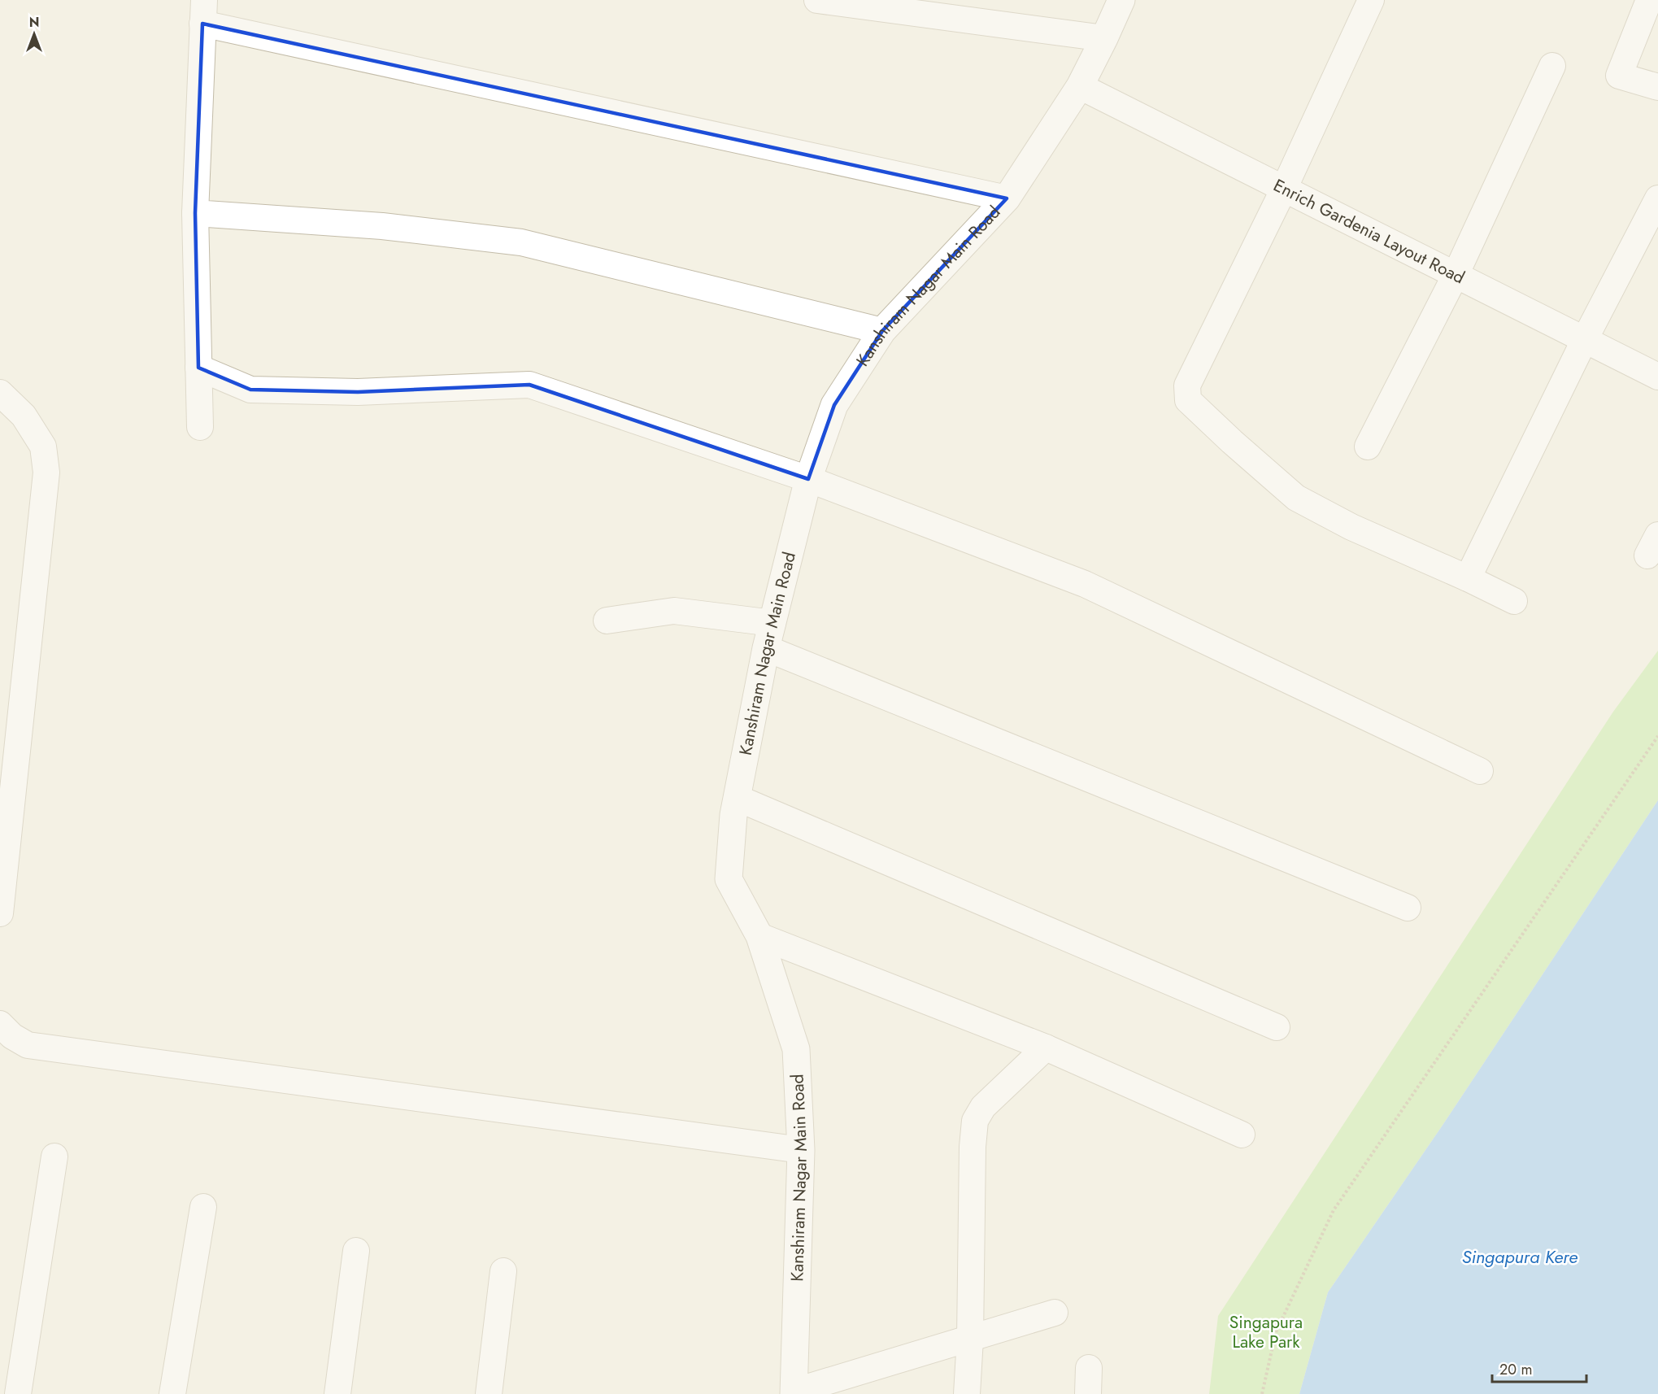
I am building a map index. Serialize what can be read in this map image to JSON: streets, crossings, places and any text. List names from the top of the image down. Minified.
{"streets":{"street":["Enrich Gardenia Layout Road","Kanshiram Nagar Main Road"]},"crossings":[["Enrich Gardenia Layout Road","Kanshiram Nagar Main Road"]],"water":["Singapura Kere"],"parks":["Singapura Lake Park"],"scale_bar":"20 m","north":"top"}
